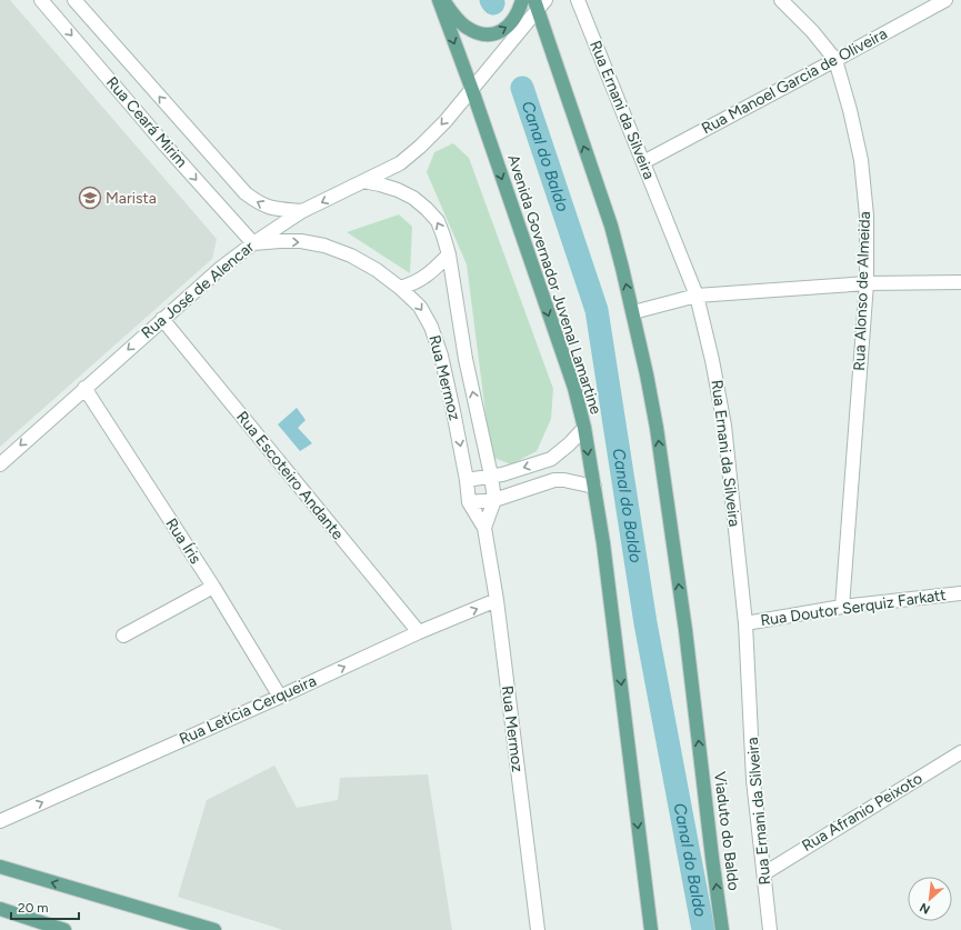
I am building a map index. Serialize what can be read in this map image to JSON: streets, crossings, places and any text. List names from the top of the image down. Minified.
{"streets":{"main road":["Avenida Governador Juvenal Lamartine","Viaduto do Baldo"],"street":["Rua Manoel Garcia de Oliveira","Rua Ernani da Silveira","Rua Ceará Mirim","Rua José de Alencar","Rua Alonso de Almeida","Rua Mermoz","Rua Escoteiro Andante","Rua Íris","Rua Doutor Serquiz Farkatt","Rua Letícia Cerqueira","Rua Afranio Peixoto"]},"crossings":[["Rua Manoel Garcia de Oliveira","Rua Ernani da Silveira"],["Rua Manoel Garcia de Oliveira","Rua Alonso de Almeida"],["Rua Ernani da Silveira","Rua Doutor Serquiz Farkatt"],["Rua Ernani da Silveira","Rua Afranio Peixoto"],["Rua Ceará Mirim","Rua José de Alencar"],["Rua Ceará Mirim","Rua Mermoz"],["Avenida Governador Juvenal Lamartine","Rua José de Alencar"],["Rua José de Alencar","Rua Mermoz"],["Rua José de Alencar","Rua Escoteiro Andante"],["Rua José de Alencar","Rua Íris"],["Rua Alonso de Almeida","Rua Doutor Serquiz Farkatt"],["Rua Mermoz","Rua Letícia Cerqueira"],["Rua Escoteiro Andante","Rua Letícia Cerqueira"],["Rua Íris","Rua Letícia Cerqueira"]],"one_way":["Rua José de Alencar","Rua Letícia Cerqueira","Viaduto do Baldo"],"water":["Canal do Baldo"],"places":{"school or university":["Marista"]},"scale_bar":"20 m","north":"bottom left"}
